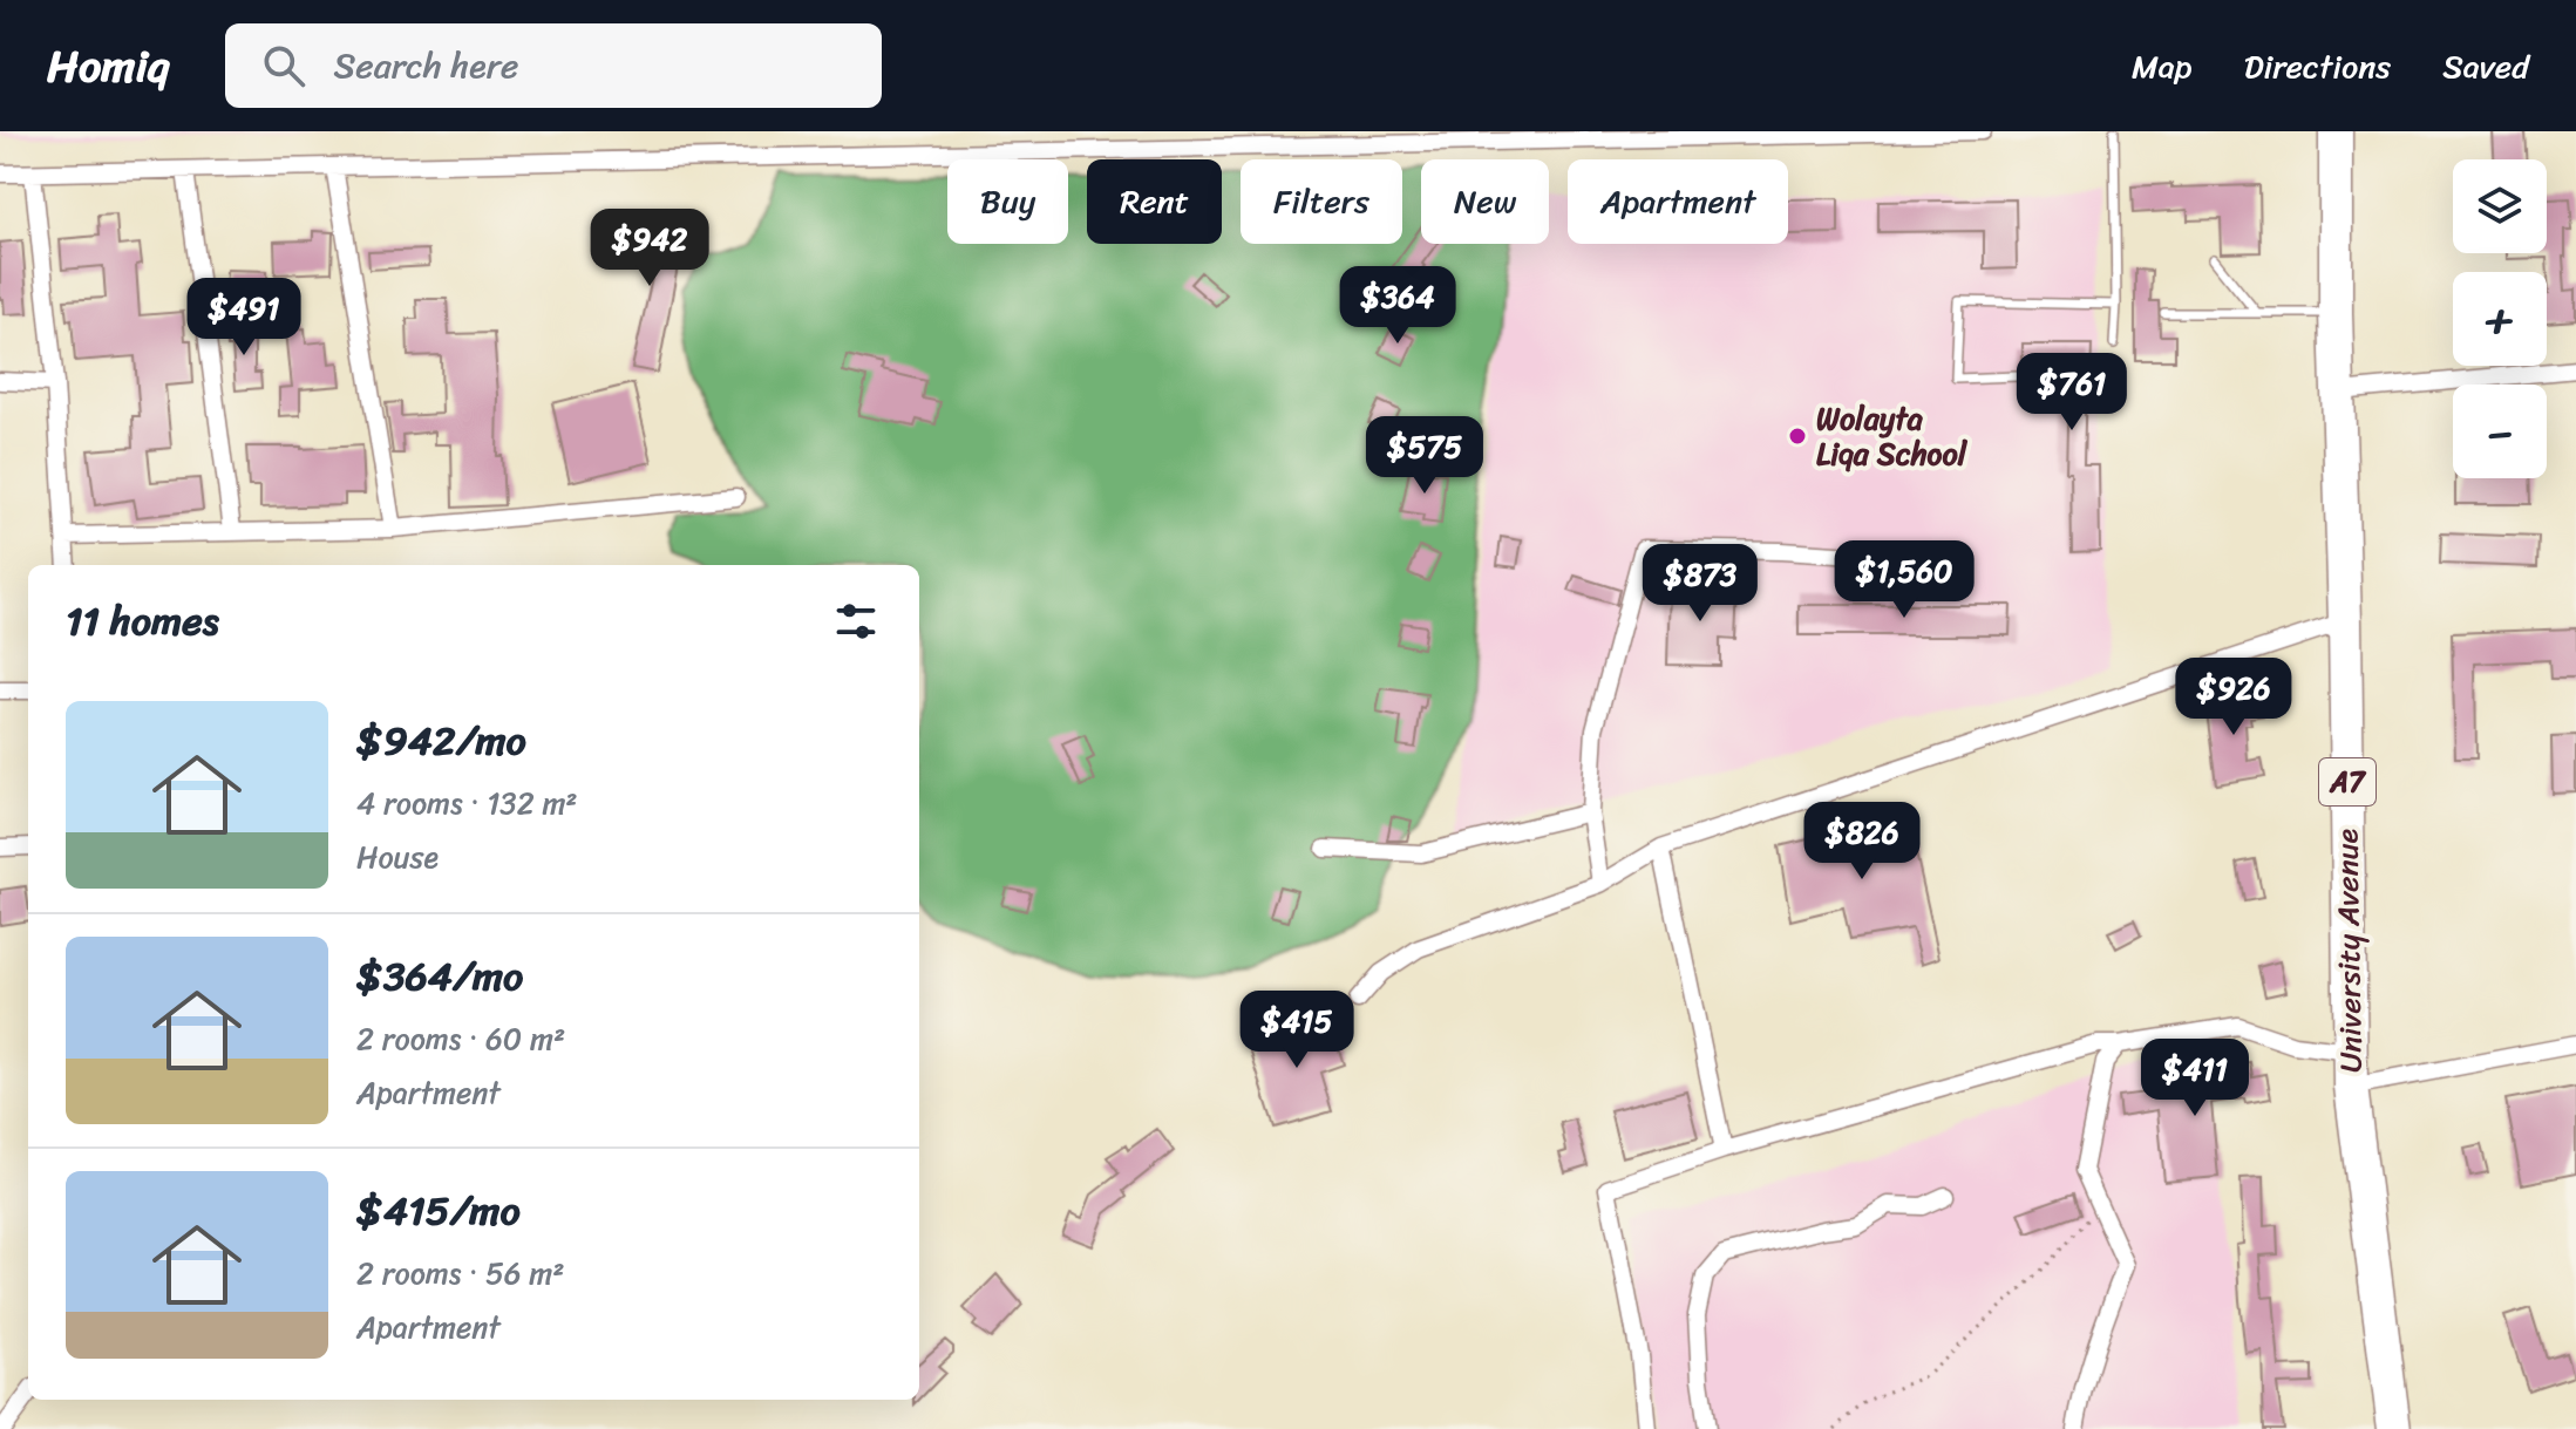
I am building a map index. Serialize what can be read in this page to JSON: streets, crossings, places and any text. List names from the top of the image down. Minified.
{"streets":{"highway":["A7","University Avenue"]},"places":["Wolayta Liqa School"],"page":{"header":"Homiq","search":"Search here","nav":["Map","Directions","Saved"],"map_buttons":["+","−"],"chip":["Buy","Rent","Filters","New","Apartment"],"price":["$942","$364","$491","$761","$575","$1,560","$873","$926","$826","$415","$411"],"heading":"11 homes","list":[{"name":"$942/mo","note":"4 rooms · 132 m² · House"},{"name":"$364/mo","note":"2 rooms · 60 m² · Apartment"},{"name":"$415/mo","note":"2 rooms · 56 m² · Apartment"}]}}
